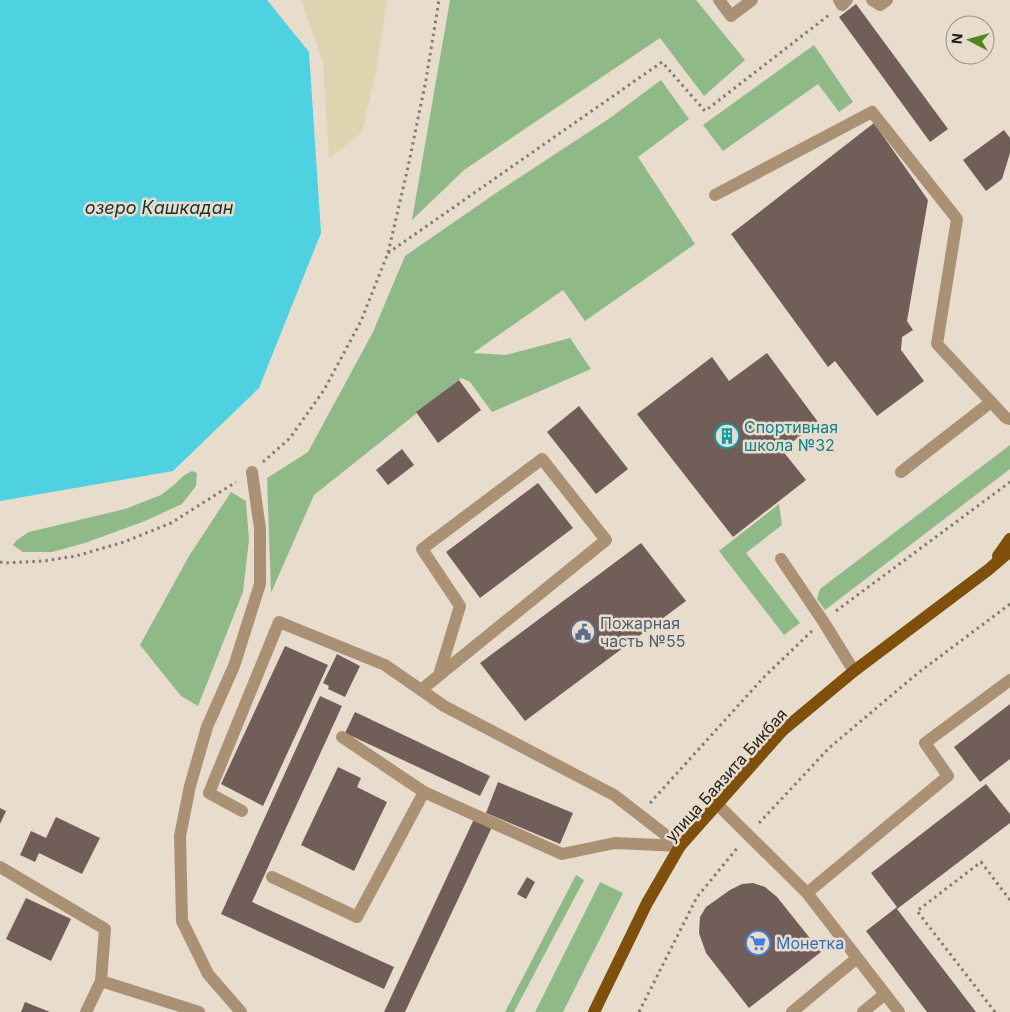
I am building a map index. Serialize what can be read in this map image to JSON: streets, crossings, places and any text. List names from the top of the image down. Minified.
{"streets":{"main road":["улица Баязита Бикбая"]},"water":["озеро Кашкадан"],"places":{"building":["Спортивная школа №32"],"public building":["Пожарная часть №55"],"supermarket":["Монетка"]},"north":"left"}
